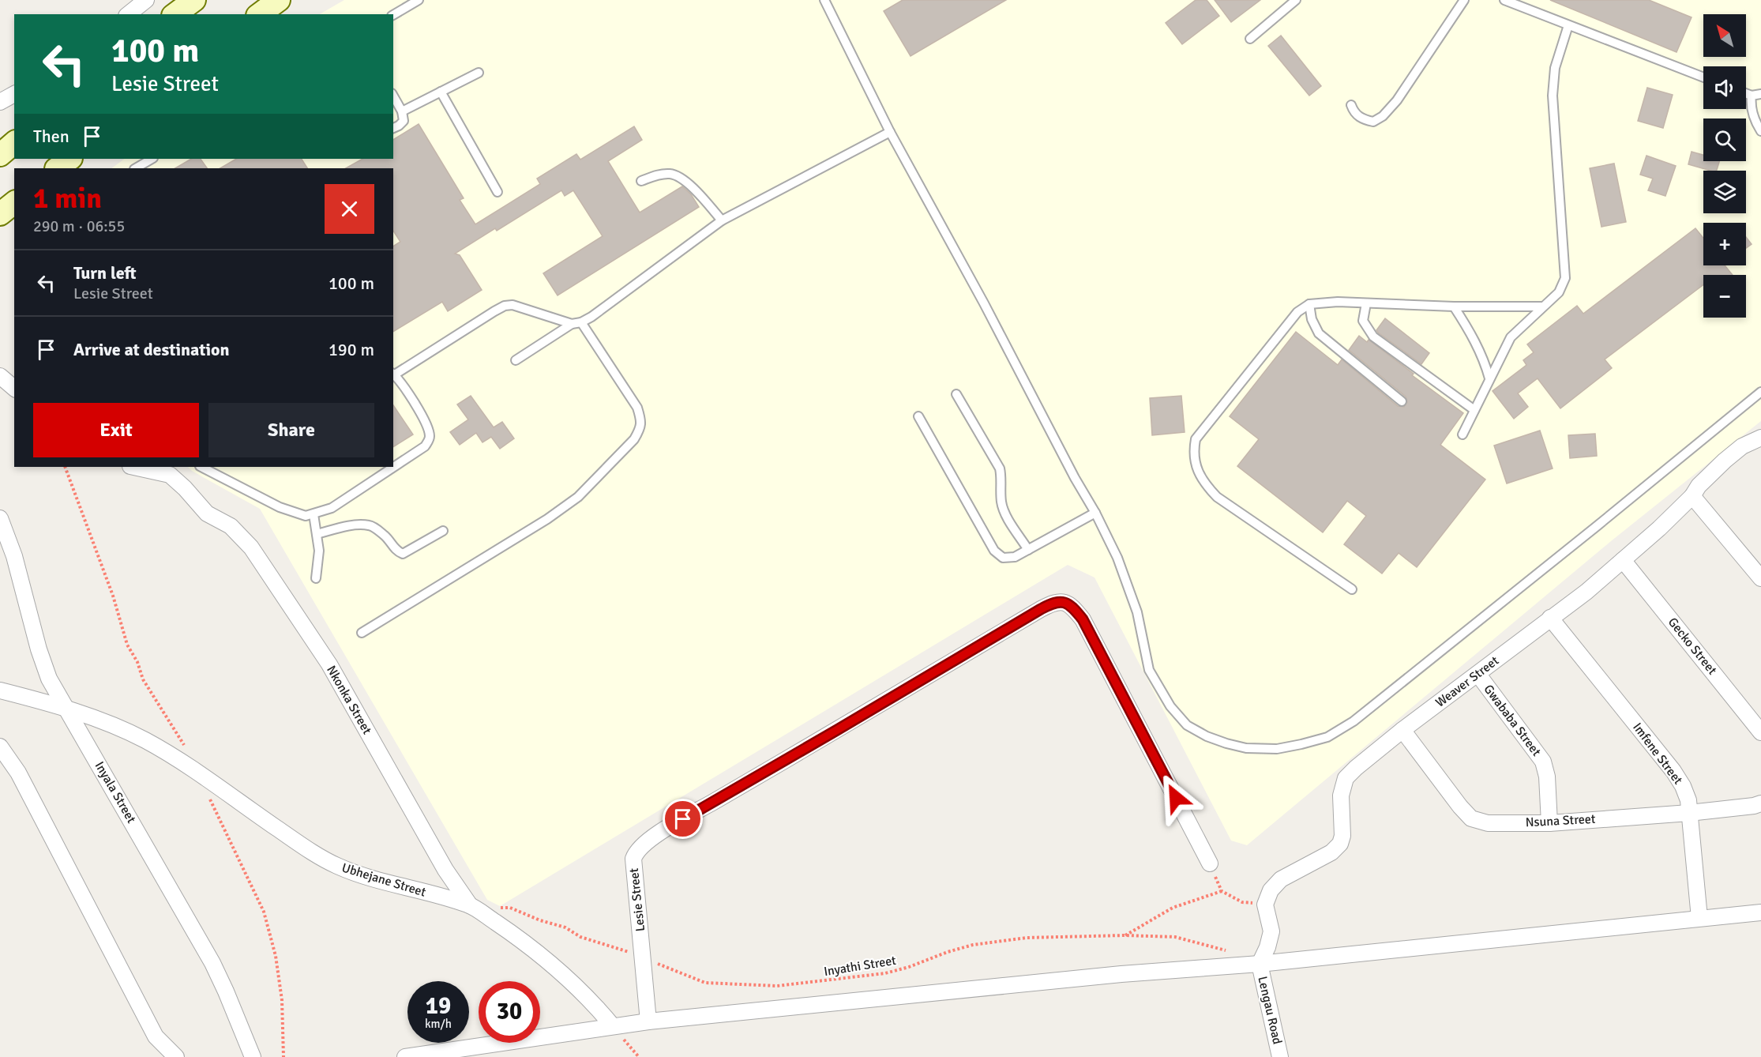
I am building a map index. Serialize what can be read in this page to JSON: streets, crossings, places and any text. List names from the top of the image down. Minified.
{"streets":{"street":["Gecko Street","Weaver Street","Nkonka Street","Gwababa Street","Imfene Street","Inyala Street","Nsuna Street","Ubhejane Street","Lesie Street","Lengau Road"],"path":["Inyathi Street"]},"crossings":[["Gecko Street","Weaver Street"],["Weaver Street","Gwababa Street"],["Weaver Street","Imfene Street"],["Weaver Street","Nsuna Street"],["Nkonka Street","Ubhejane Street"],["Nkonka Street","Inyathi Street"],["Gwababa Street","Nsuna Street"],["Imfene Street","Nsuna Street"],["Inyala Street","Ubhejane Street"],["Ubhejane Street","Inyathi Street"],["Lesie Street","Inyathi Street"]],"north":"top left","page":{"map_buttons":["+","−"],"turn":["100 m","Lesie Street"],"then":"Then","heading":["1 min","290 m · 06:55"],"list":[{"name":"Turn left","note":"Lesie Street","value":"100 m"},{"name":"Arrive at destination","value":"190 m"}],"buttons":["Exit","Share"],"speed":"19 km/h","limit":"30"}}
